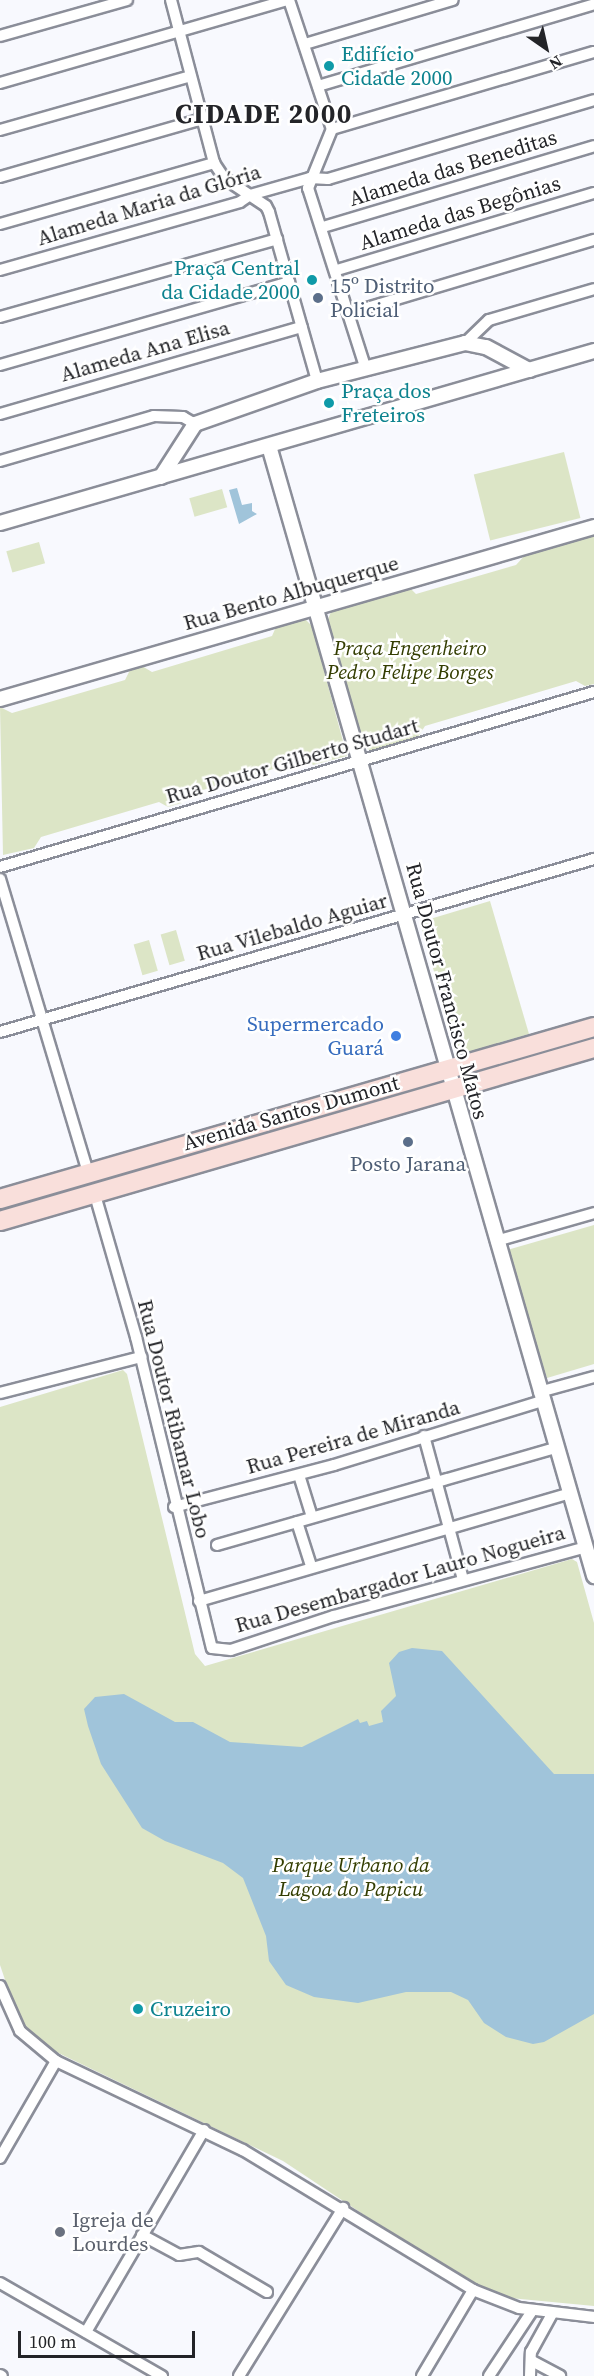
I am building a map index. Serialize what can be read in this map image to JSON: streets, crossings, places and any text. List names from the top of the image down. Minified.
{"streets":{"main road":["Avenida Santos Dumont"],"street":["Alameda das Beneditas","Alameda Maria da Glória","Alameda das Begônias","Alameda Ana Elisa","Rua Bento Albuquerque","Rua Doutor Gilberto Studart","Rua Vilebaldo Aguiar","Rua Doutor Francisco Matos","Rua Doutor Ribamar Lobo","Rua Pereira de Miranda","Rua Desembargador Lauro Nogueira"]},"crossings":[["Rua Bento Albuquerque","Rua Doutor Francisco Matos"],["Rua Doutor Gilberto Studart","Rua Doutor Francisco Matos"],["Rua Vilebaldo Aguiar","Rua Doutor Francisco Matos"],["Rua Doutor Francisco Matos","Avenida Santos Dumont"],["Rua Doutor Francisco Matos","Rua Pereira de Miranda"],["Rua Doutor Francisco Matos","Rua Desembargador Lauro Nogueira"],["Avenida Santos Dumont","Rua Doutor Ribamar Lobo"],["Rua Doutor Ribamar Lobo","Rua Pereira de Miranda"],["Rua Doutor Ribamar Lobo","Rua Desembargador Lauro Nogueira"]],"districts":["CIDADE 2000"],"parks":["Praça Engenheiro Pedro Felipe Borges","Parque Urbano da Lagoa do Papicu"],"places":["Edifício Cidade 2000","Praça Central da Cidade 2000","15º Distrito Policial","Praça dos Freteiros","Supermercado Guará","Posto Jarana","Cruzeiro","Igreja de Lourdes"],"scale_bar":"100 m","north":"bottom right"}
